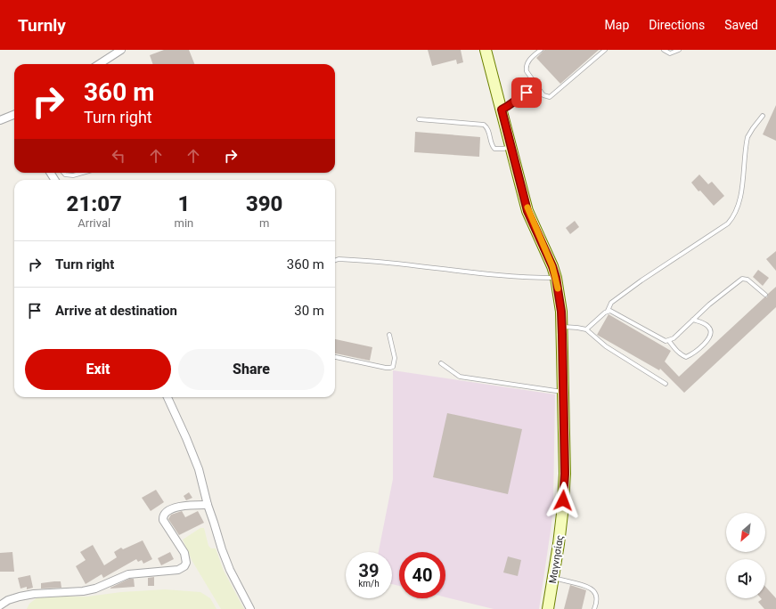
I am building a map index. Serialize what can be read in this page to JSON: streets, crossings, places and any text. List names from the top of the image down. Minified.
{"streets":{"street":["Μαγνησίας"]},"north":"bottom left","page":{"header":"Turnly","nav":["Map","Directions","Saved"],"turn":["360 m","Turn right"],"eta":["21:07","Arrival","1","min","390","m"],"list":[{"name":"Turn right","value":"360 m"},{"name":"Arrive at destination","value":"30 m"}],"buttons":["Exit","Share"],"speed":"39 km/h","limit":"40"}}
